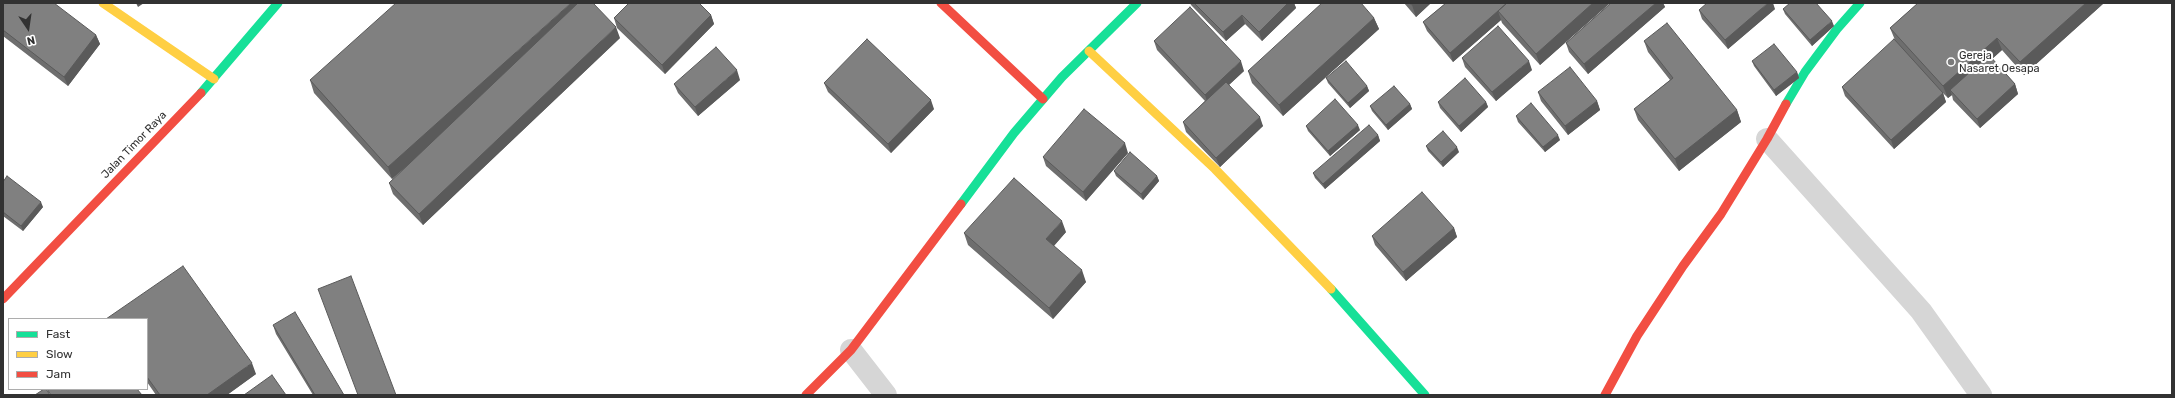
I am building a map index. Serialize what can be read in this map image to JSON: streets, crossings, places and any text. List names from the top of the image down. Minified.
{"streets":{"main road":["Jalan Timor Raya"]},"places":["Gereja Nasaret Oesapa"],"legend":["Fast","Slow","Jam"],"north":"bottom"}
